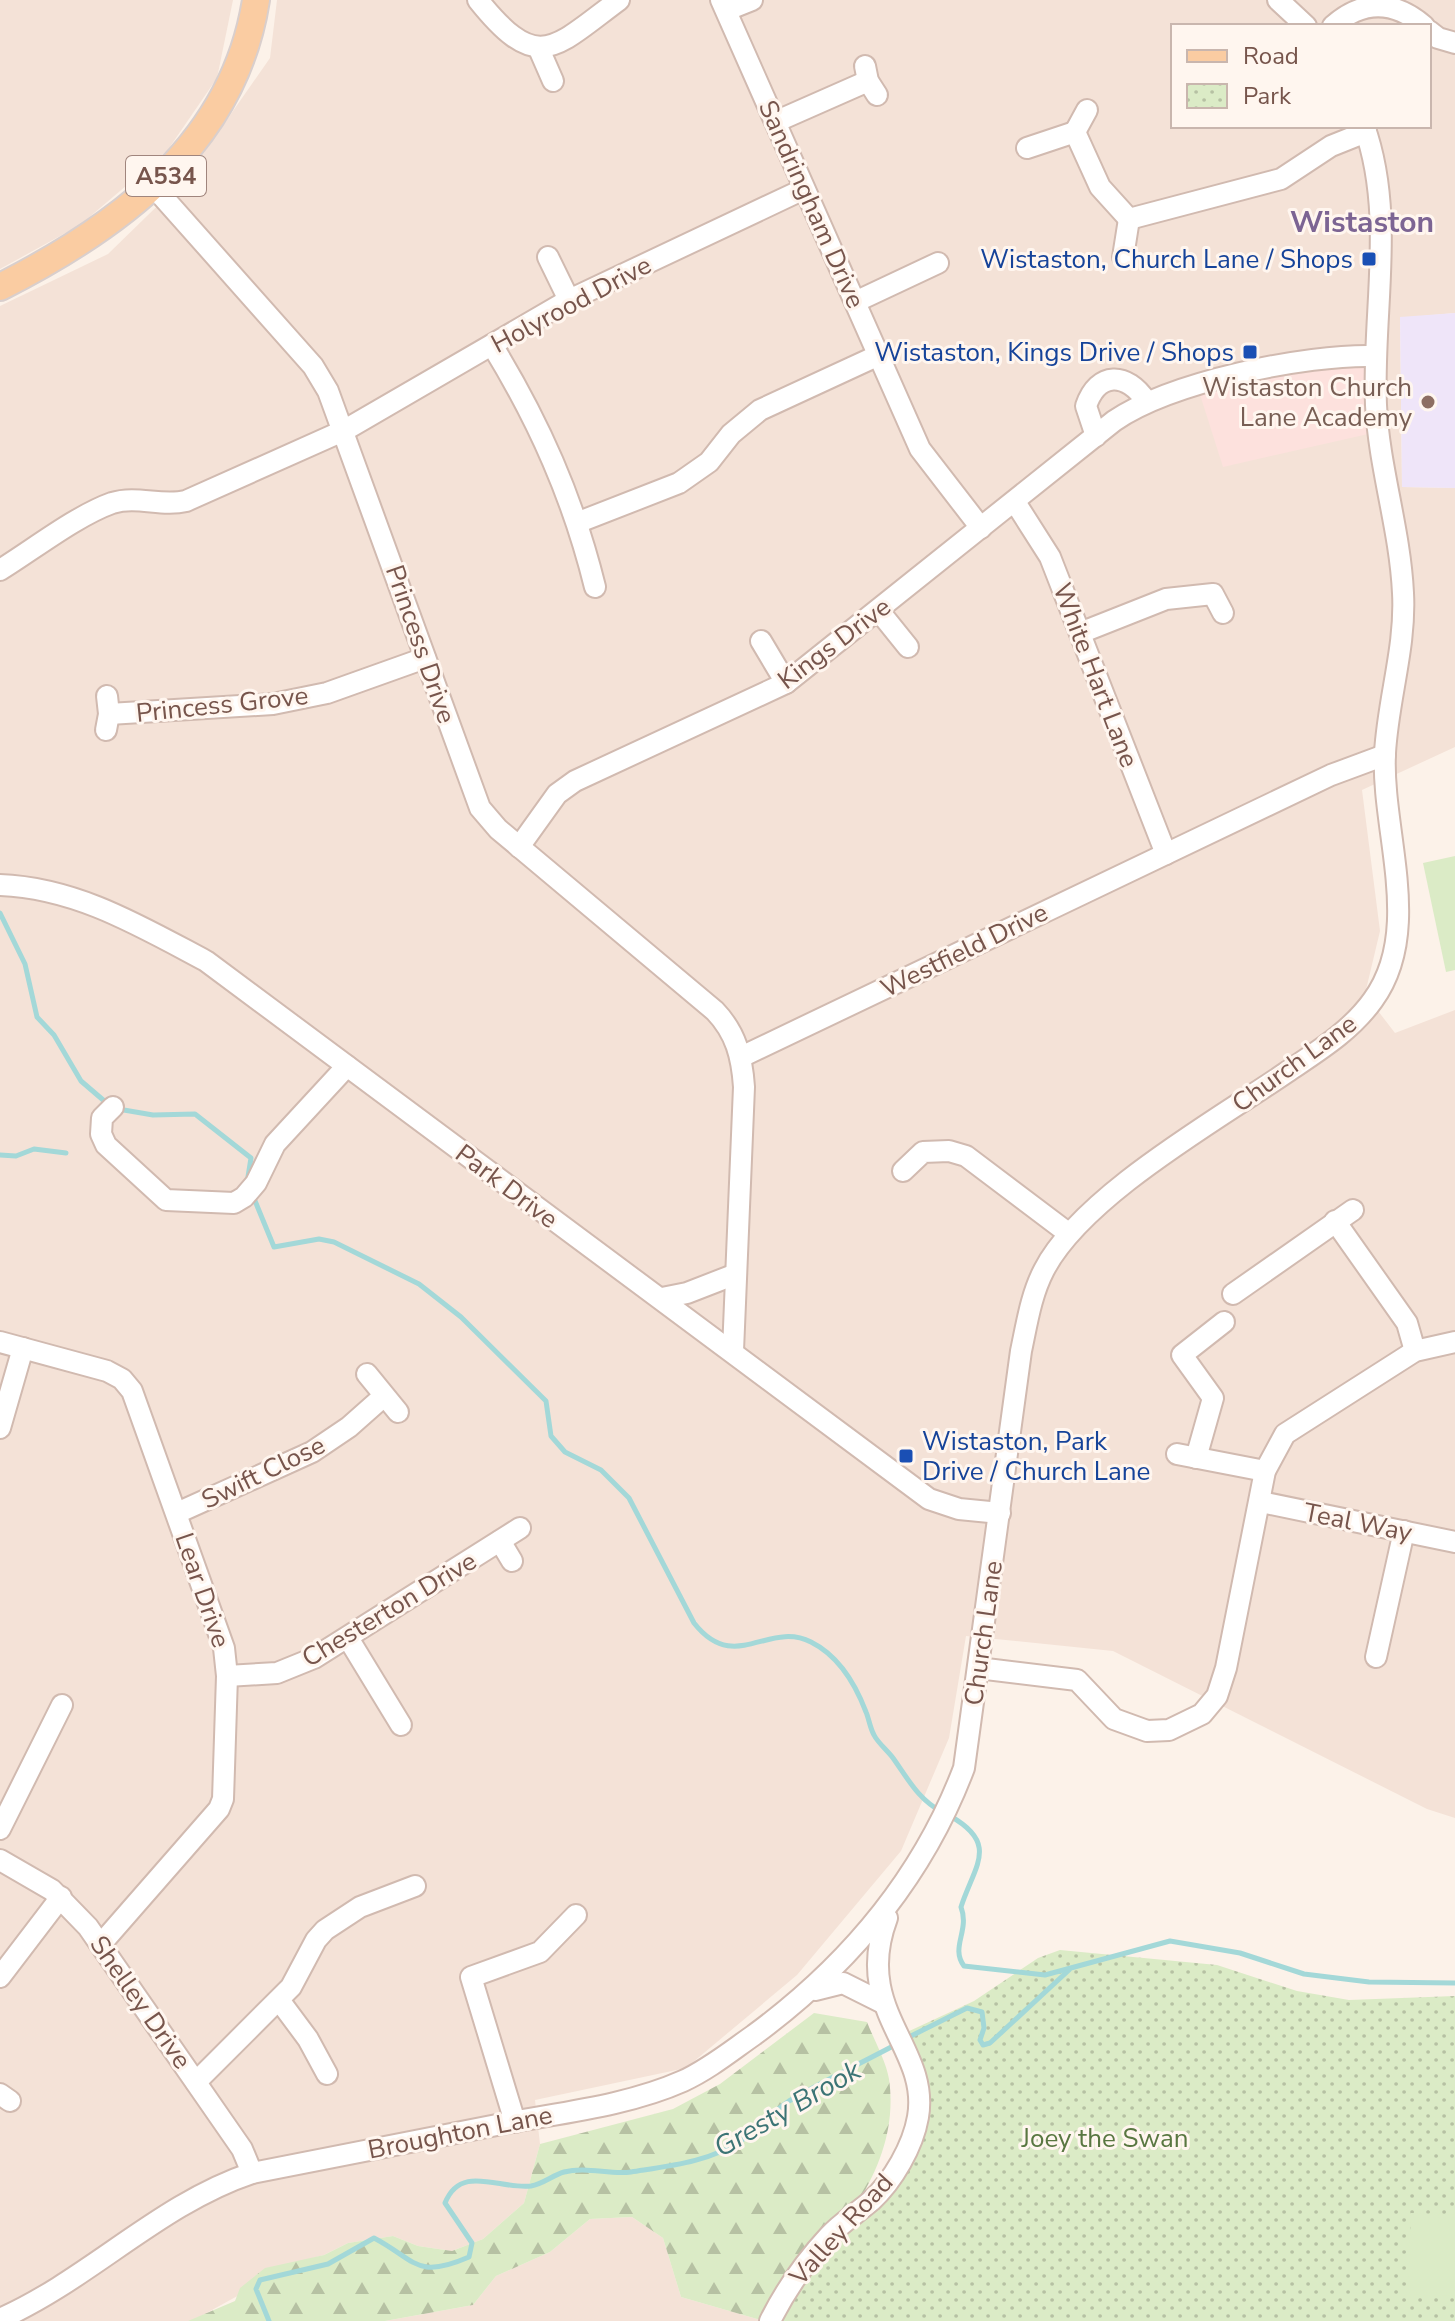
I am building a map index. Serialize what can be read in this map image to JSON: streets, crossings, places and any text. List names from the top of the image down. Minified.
{"streets":{"main road":["A534"],"street":["Sandringham Drive","Holyrood Drive","Kings Drive","Princess Drive","White Hart Lane","Princess Grove","Westfield Drive","Church Lane","Park Drive","Swift Close","Teal Way","Lear Drive","Chesterton Drive","Shelley Drive","Broughton Lane","Valley Road"]},"crossings":[["A534","Princess Drive"],["Sandringham Drive","Holyrood Drive"],["Sandringham Drive","Kings Drive"],["Holyrood Drive","Princess Drive"],["Kings Drive","Princess Drive"],["Kings Drive","White Hart Lane"],["Kings Drive","Church Lane"],["Princess Drive","Princess Grove"],["Princess Drive","Westfield Drive"],["White Hart Lane","Westfield Drive"],["Westfield Drive","Church Lane"],["Church Lane","Park Drive"],["Church Lane","Broughton Lane"],["Church Lane","Valley Road"],["Swift Close","Lear Drive"],["Lear Drive","Chesterton Drive"],["Lear Drive","Shelley Drive"],["Shelley Drive","Broughton Lane"],["Broughton Lane","Valley Road"]],"districts":["Wistaston"],"water":["Gresty Brook"],"parks":["Joey the Swan"],"places":{"transit":["Wistaston, Church Lane / Shops","Wistaston, Kings Drive / Shops","Wistaston, Park Drive / Church Lane"],"other":["Wistaston Church Lane Academy"]},"legend":["Road","Park"]}
